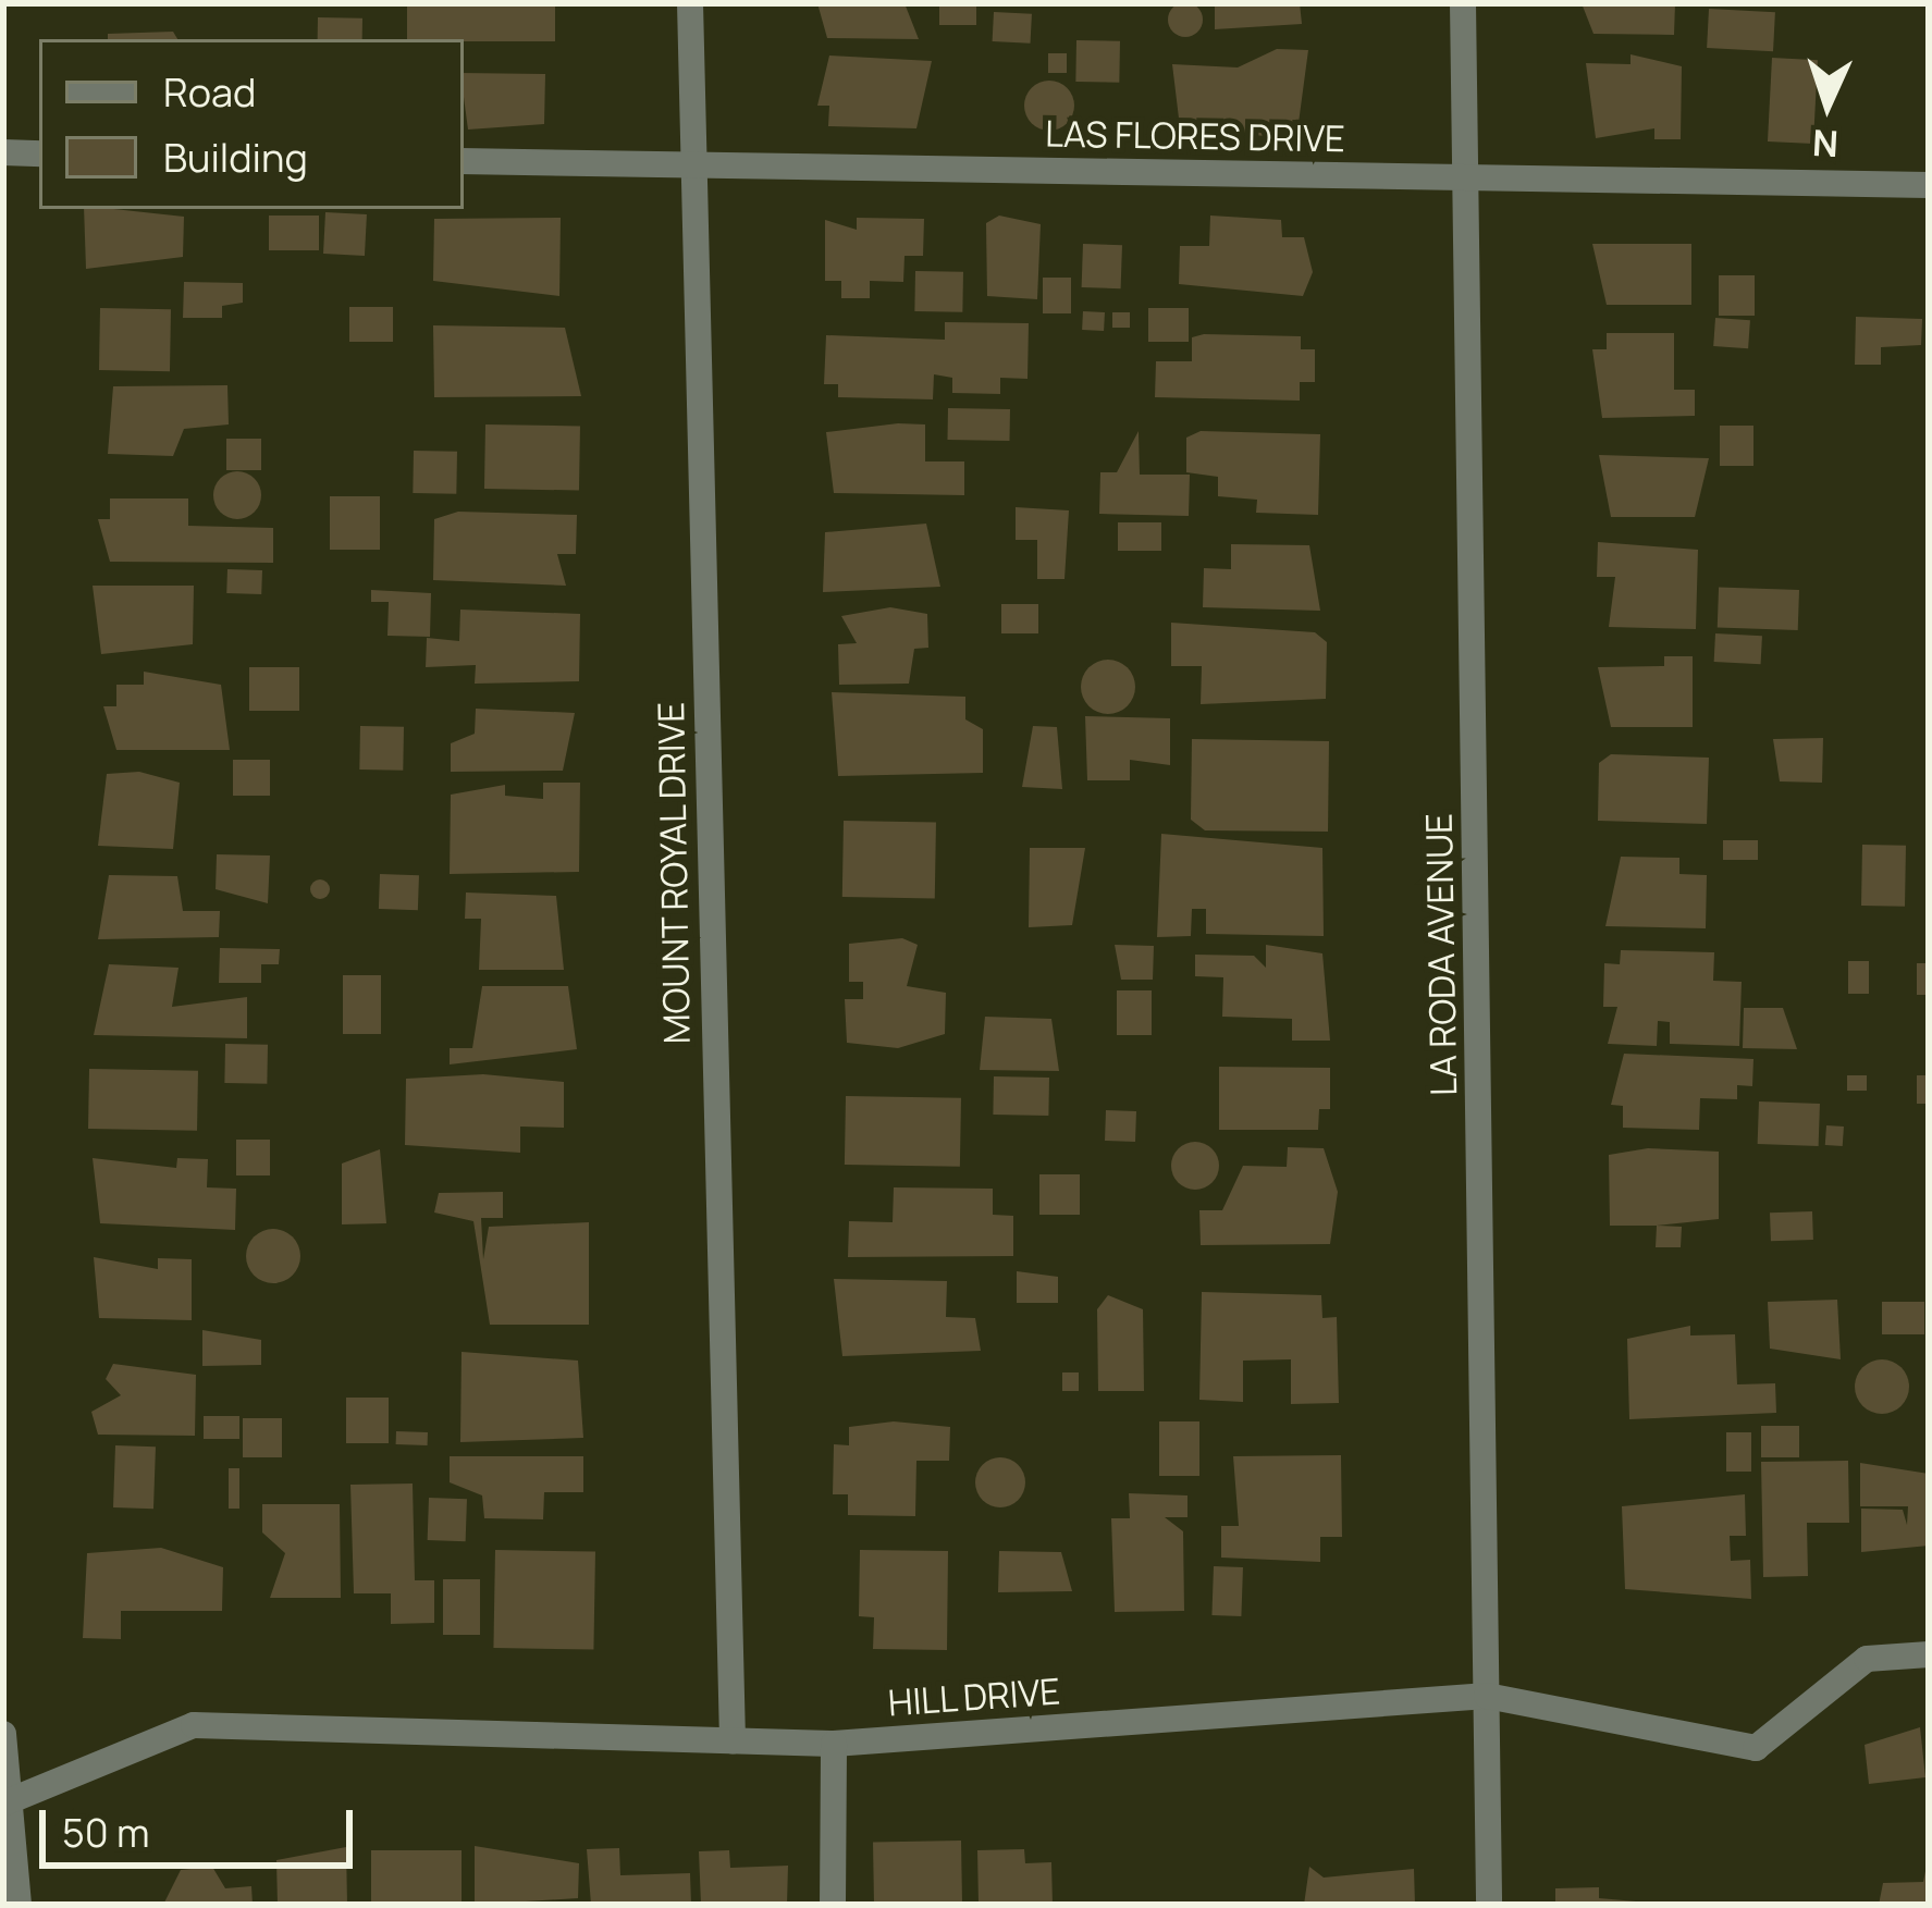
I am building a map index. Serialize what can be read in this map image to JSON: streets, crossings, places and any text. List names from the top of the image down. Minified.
{"streets":{"street":["LAS FLORES DRIVE","MOUNT ROYAL DRIVE","LA RODA AVENUE","HILL DRIVE"]},"crossings":[["LAS FLORES DRIVE","MOUNT ROYAL DRIVE"],["LAS FLORES DRIVE","LA RODA AVENUE"],["MOUNT ROYAL DRIVE","HILL DRIVE"],["LA RODA AVENUE","HILL DRIVE"]],"legend":["Road","Building"],"scale_bar":"50 m","north":"bottom"}
